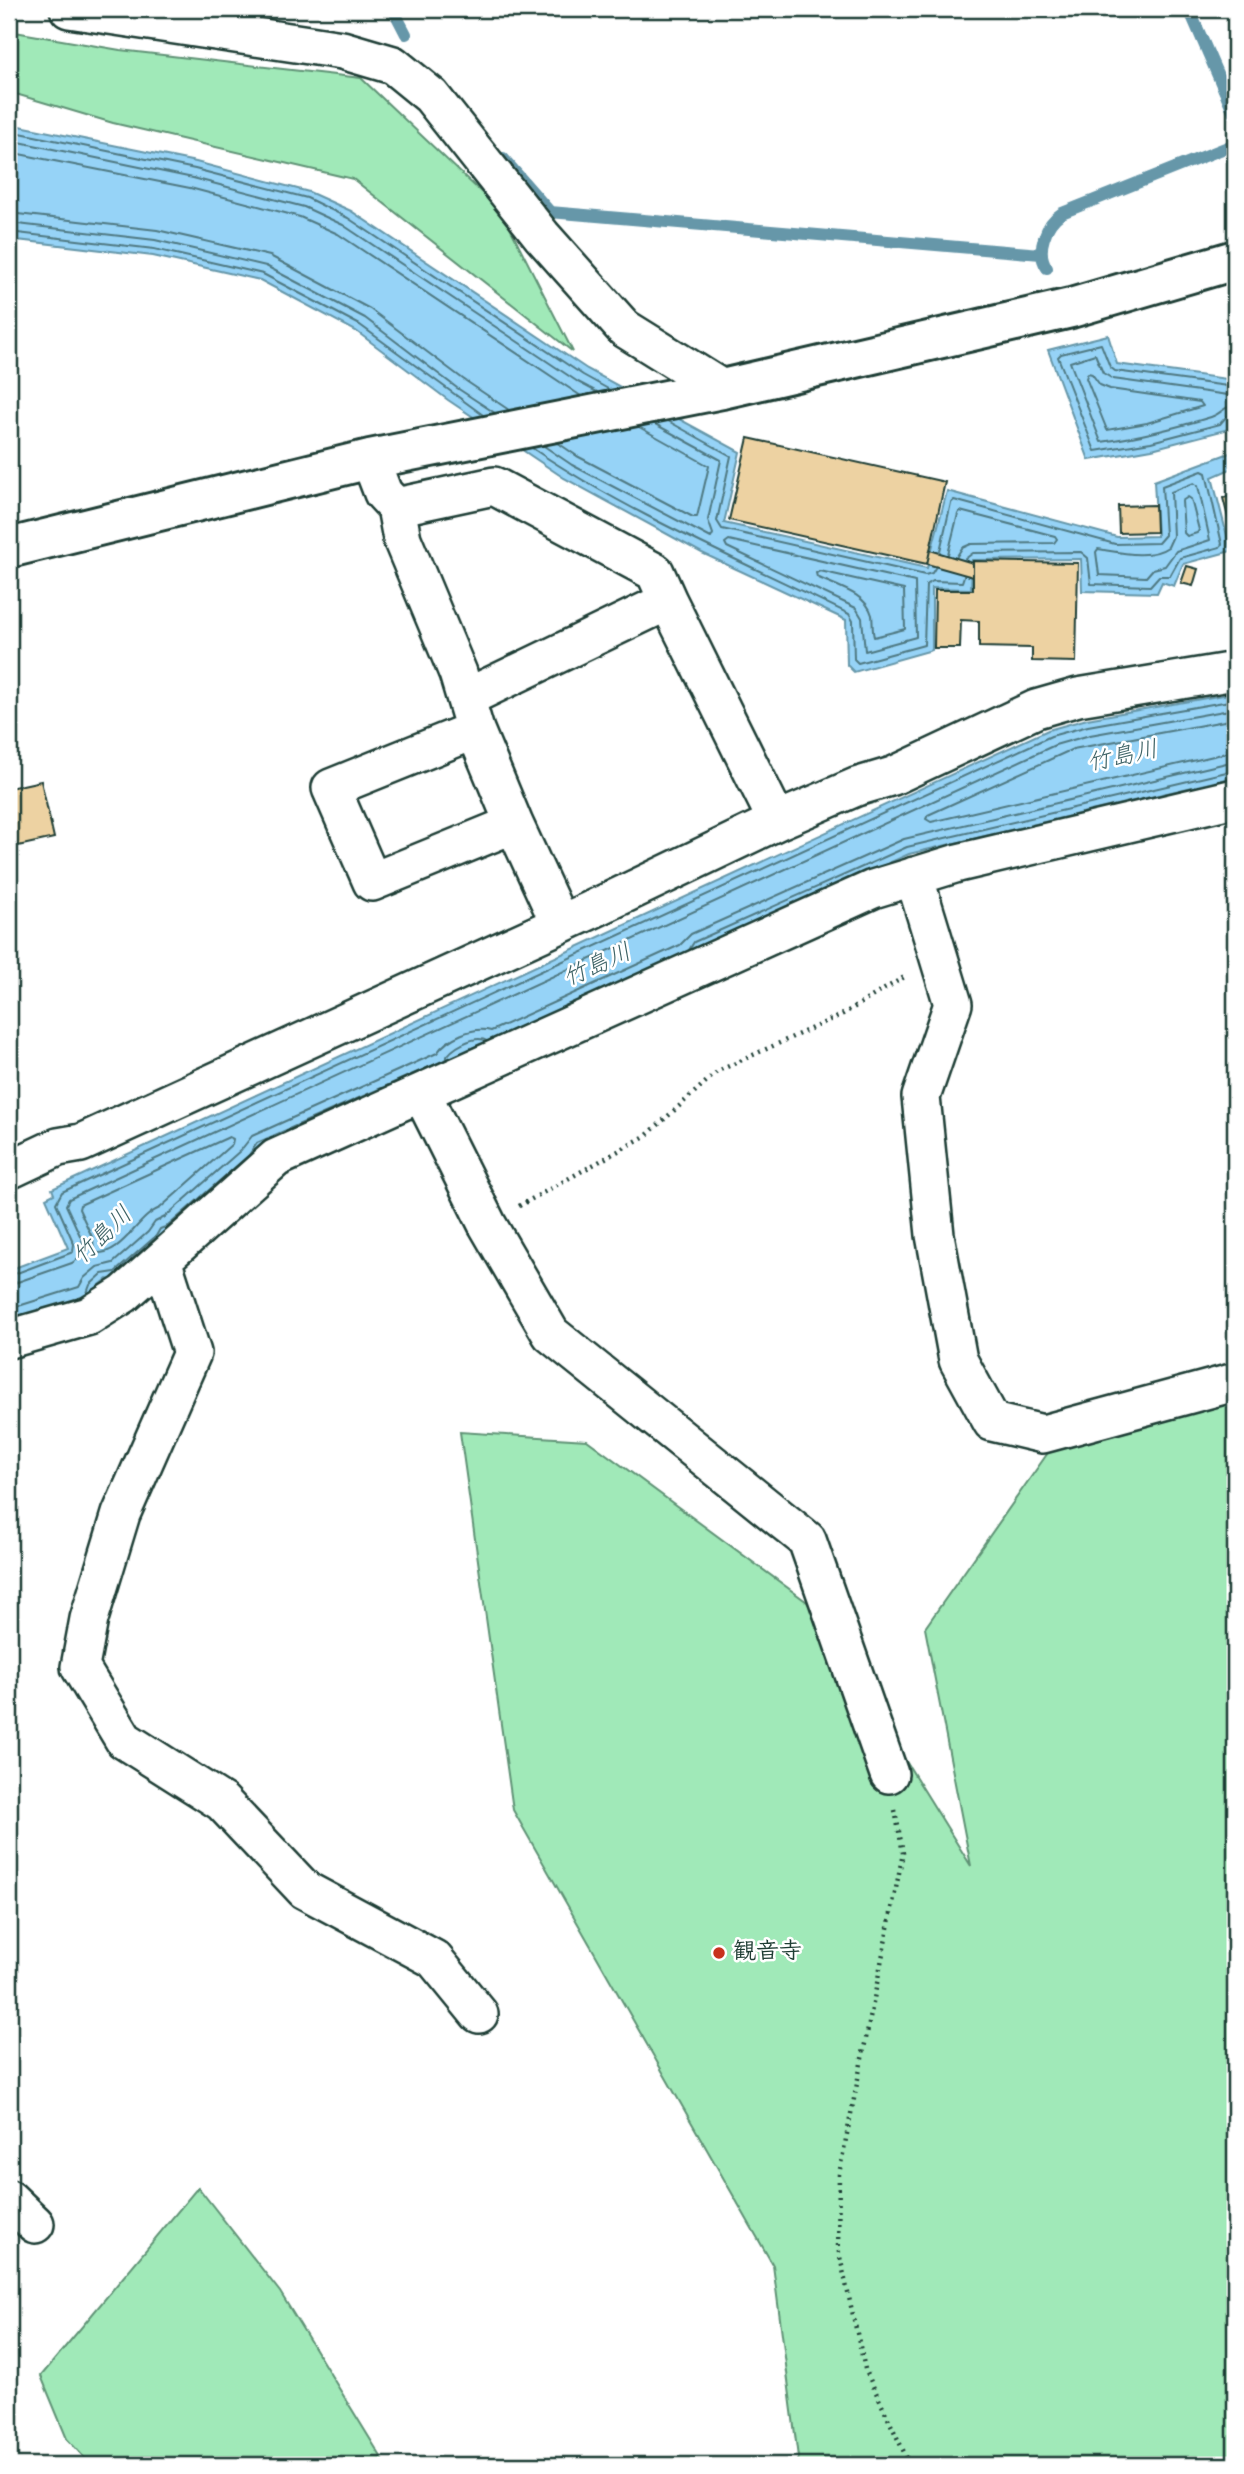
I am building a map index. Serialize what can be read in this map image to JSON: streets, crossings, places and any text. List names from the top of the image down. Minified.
{"water":["竹島川"],"places":["観音寺"]}
